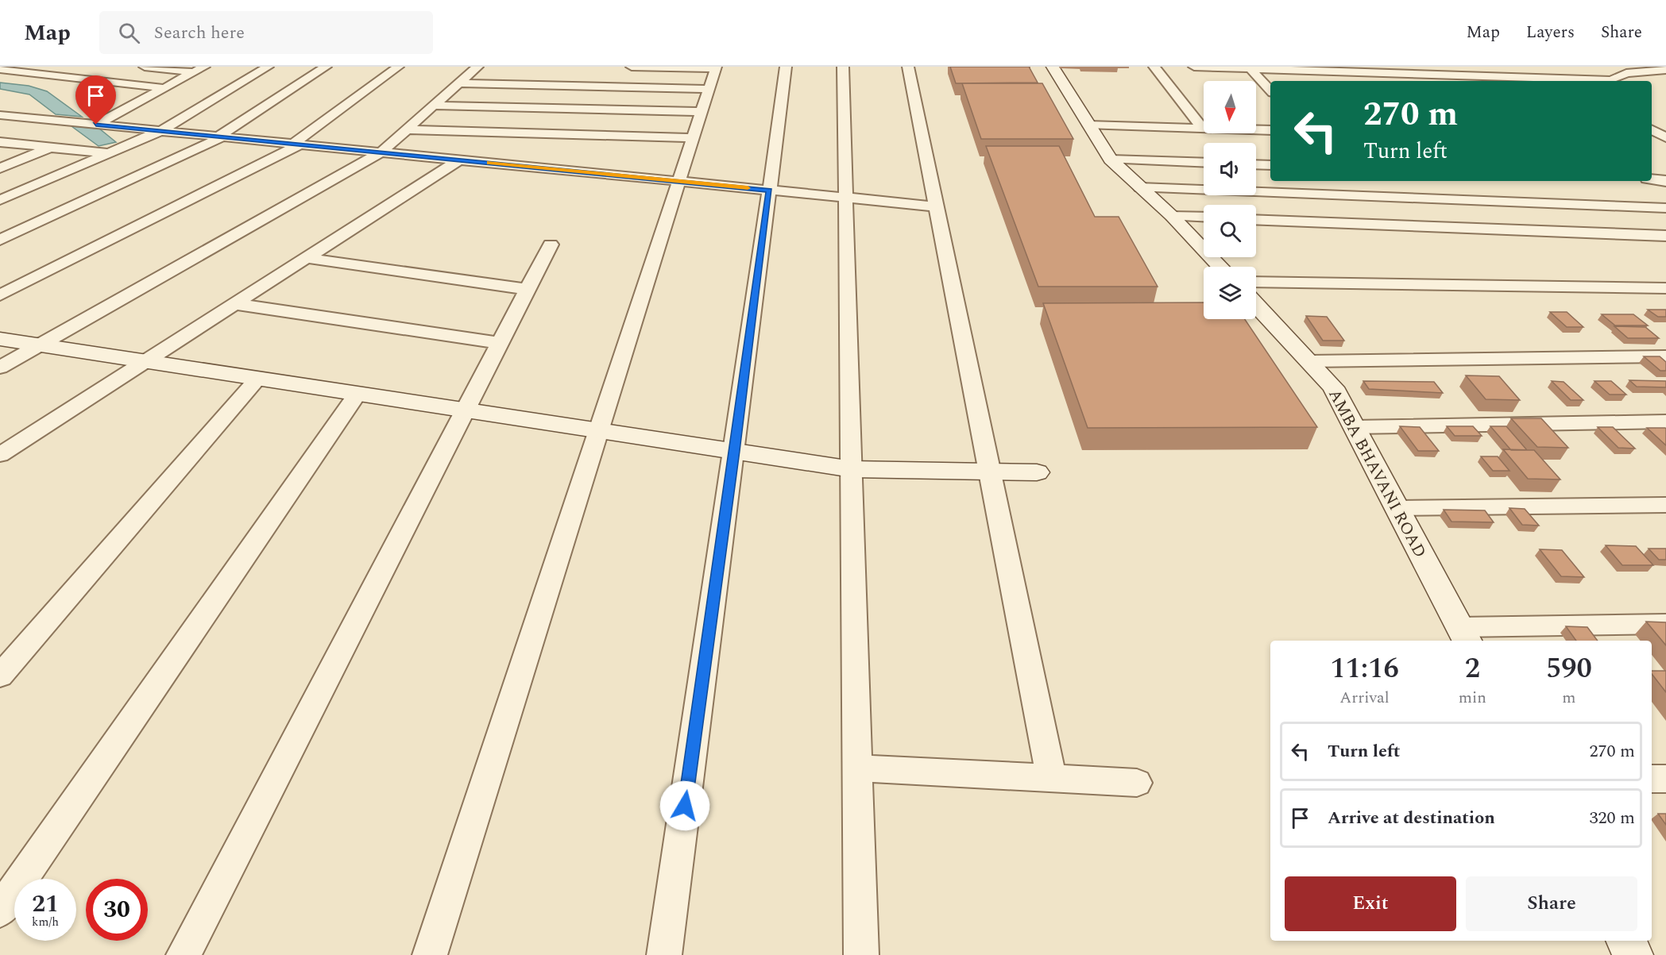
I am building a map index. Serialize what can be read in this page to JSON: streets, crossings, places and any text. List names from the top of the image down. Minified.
{"streets":{"street":["AMBA BHAVANI ROAD"]},"north":"bottom","page":{"header":"Map","search":"Search here","nav":["Map","Layers","Share"],"turn":["270 m","Turn left"],"eta":["11:16","Arrival","2","min","590","m"],"list":[{"name":"Turn left","value":"270 m"},{"name":"Arrive at destination","value":"320 m"}],"buttons":["Exit","Share"],"speed":"21 km/h","limit":"30"}}
